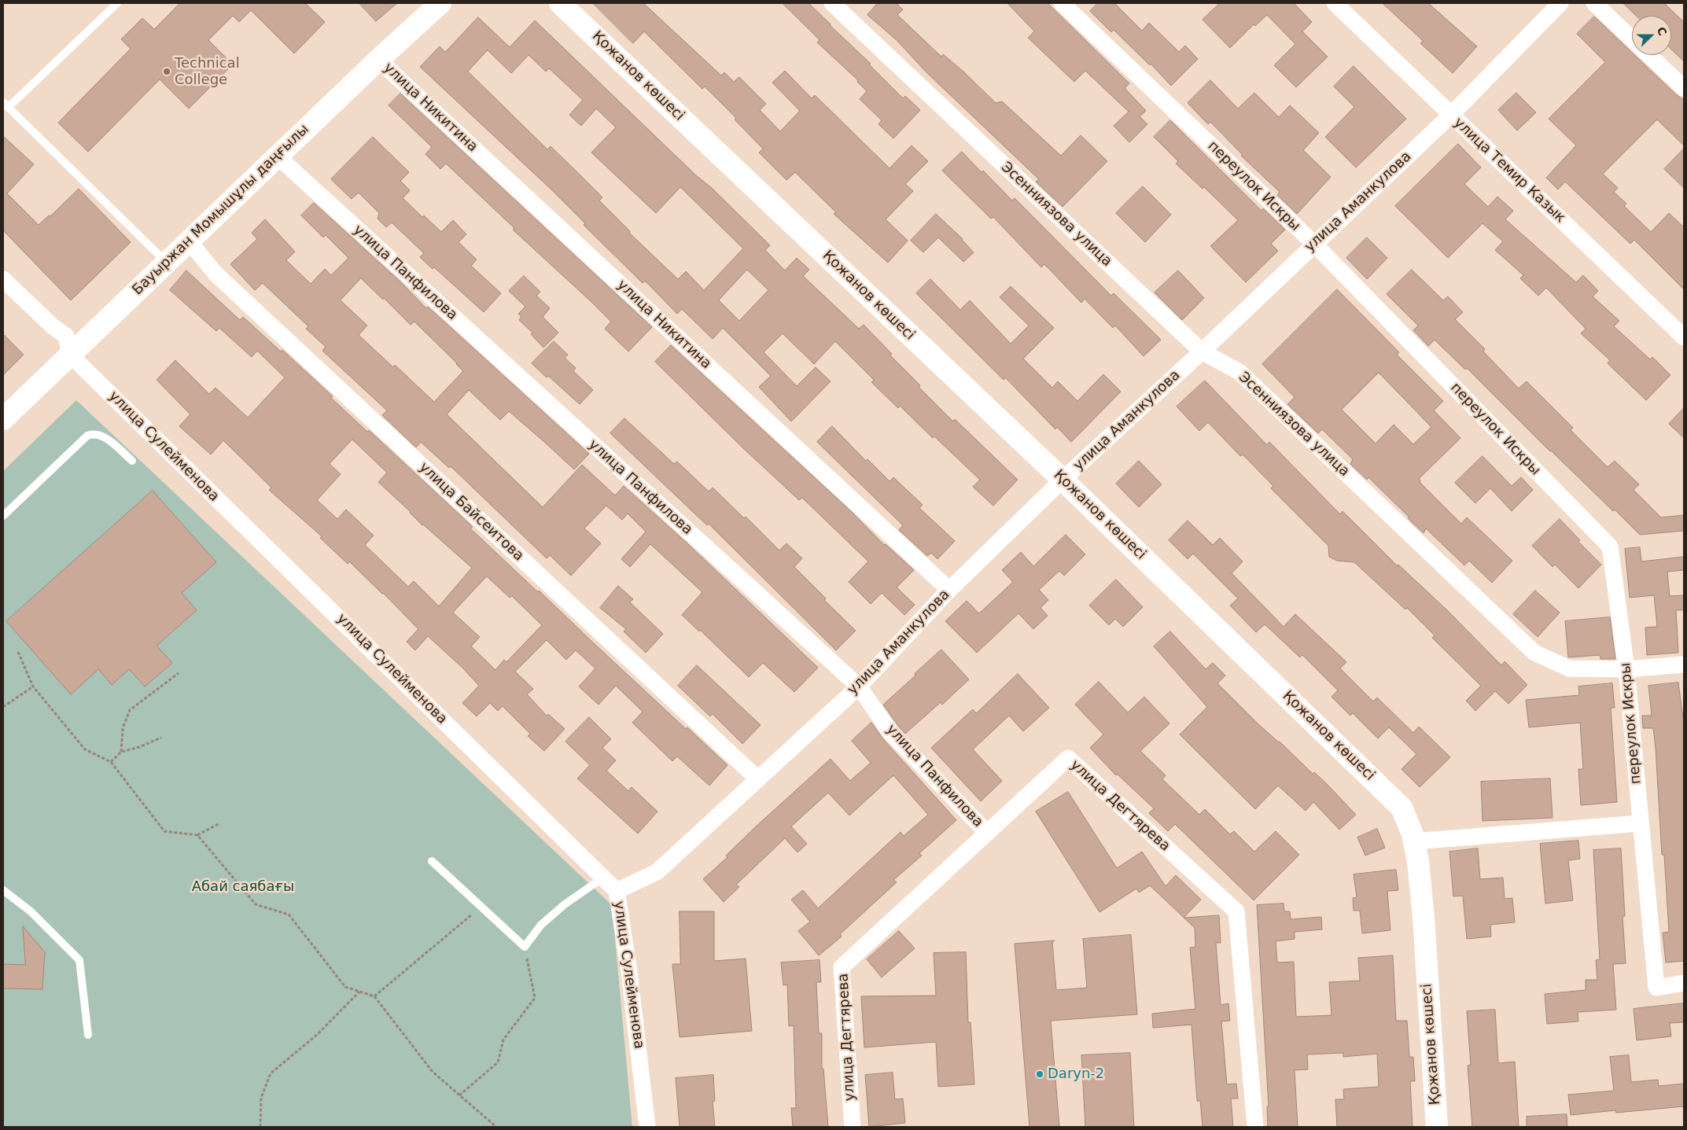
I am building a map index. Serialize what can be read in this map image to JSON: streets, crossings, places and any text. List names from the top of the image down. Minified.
{"streets":{"main road":["Қожанов көшесі","Бауыржан Момышұлы даңғылы"],"street":["улица Никитина","улица Темир Казык","переулок Искры","улица Аманкулова","Эсенниязова улица","улица Панфилова","улица Сулейменова","улица Байсеитова","улица Дегтярева"]},"crossings":[["Қожанов көшесі","улица Аманкулова"],["улица Никитина","улица Аманкулова"],["улица Никитина","Бауыржан Момышұлы даңғылы"],["улица Темир Казык","улица Аманкулова"],["переулок Искры","улица Аманкулова"],["переулок Искры","Эсенниязова улица"],["улица Аманкулова","Эсенниязова улица"],["улица Аманкулова","улица Панфилова"],["улица Аманкулова","улица Сулейменова"],["улица Аманкулова","улица Байсеитова"],["Бауыржан Момышұлы даңғылы","улица Панфилова"],["Бауыржан Момышұлы даңғылы","улица Сулейменова"],["Бауыржан Момышұлы даңғылы","улица Байсеитова"],["улица Панфилова","улица Дегтярева"]],"parks":["Абай саябағы"],"places":["Technical College","Daryn-2"],"north":"right"}
